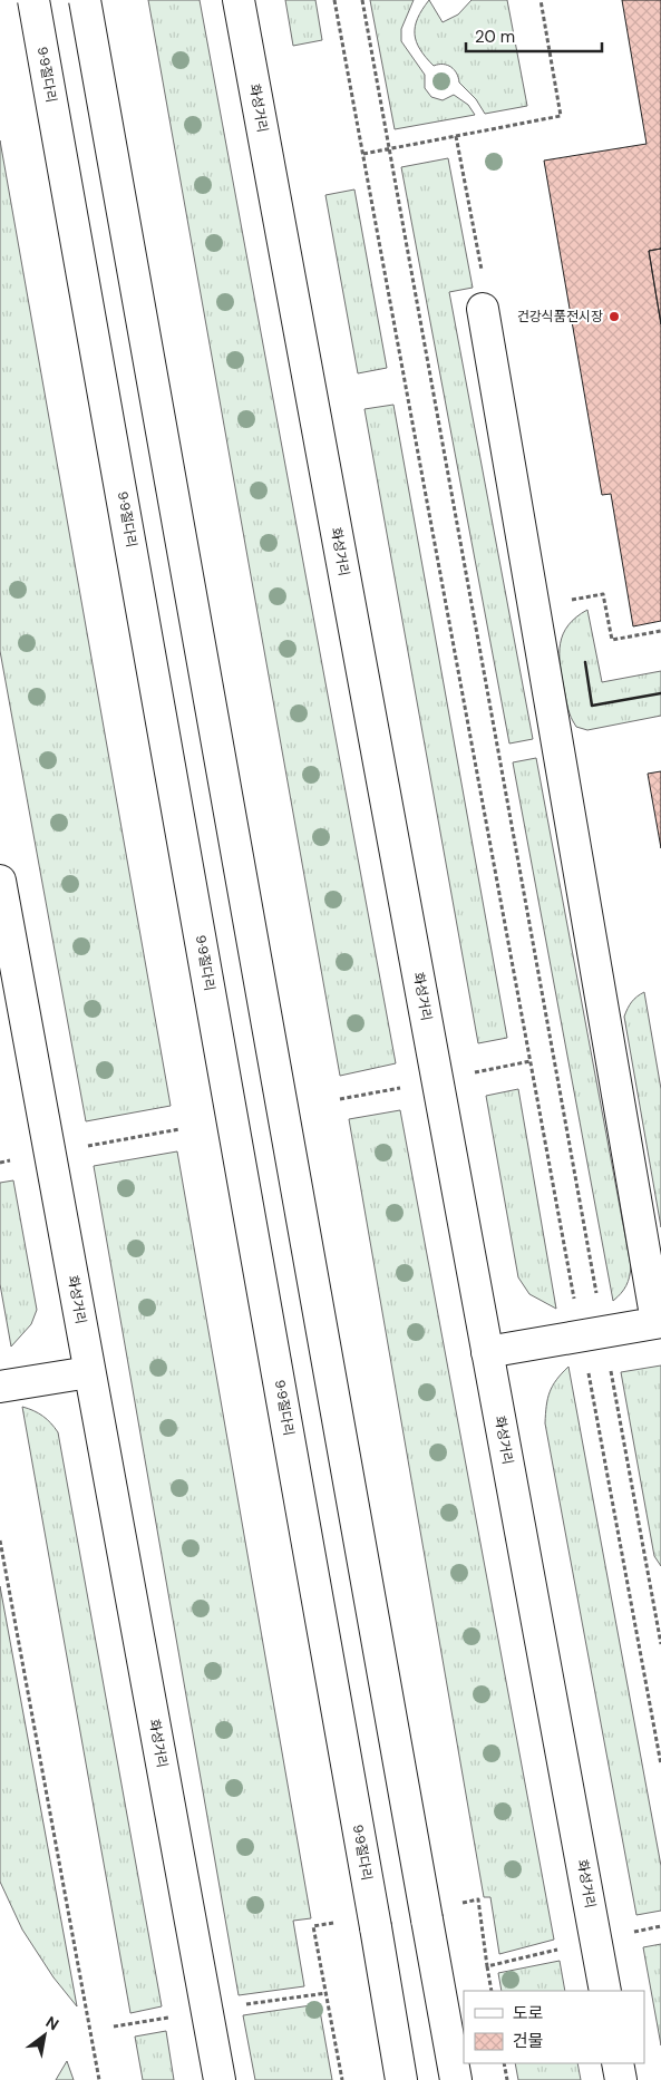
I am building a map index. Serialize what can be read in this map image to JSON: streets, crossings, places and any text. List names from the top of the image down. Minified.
{"streets":{"main road":["9·9절다리","화성거리"]},"places":["건강식품전시장"],"legend":["도로","건물"],"scale_bar":"20 m","north":"top right"}
